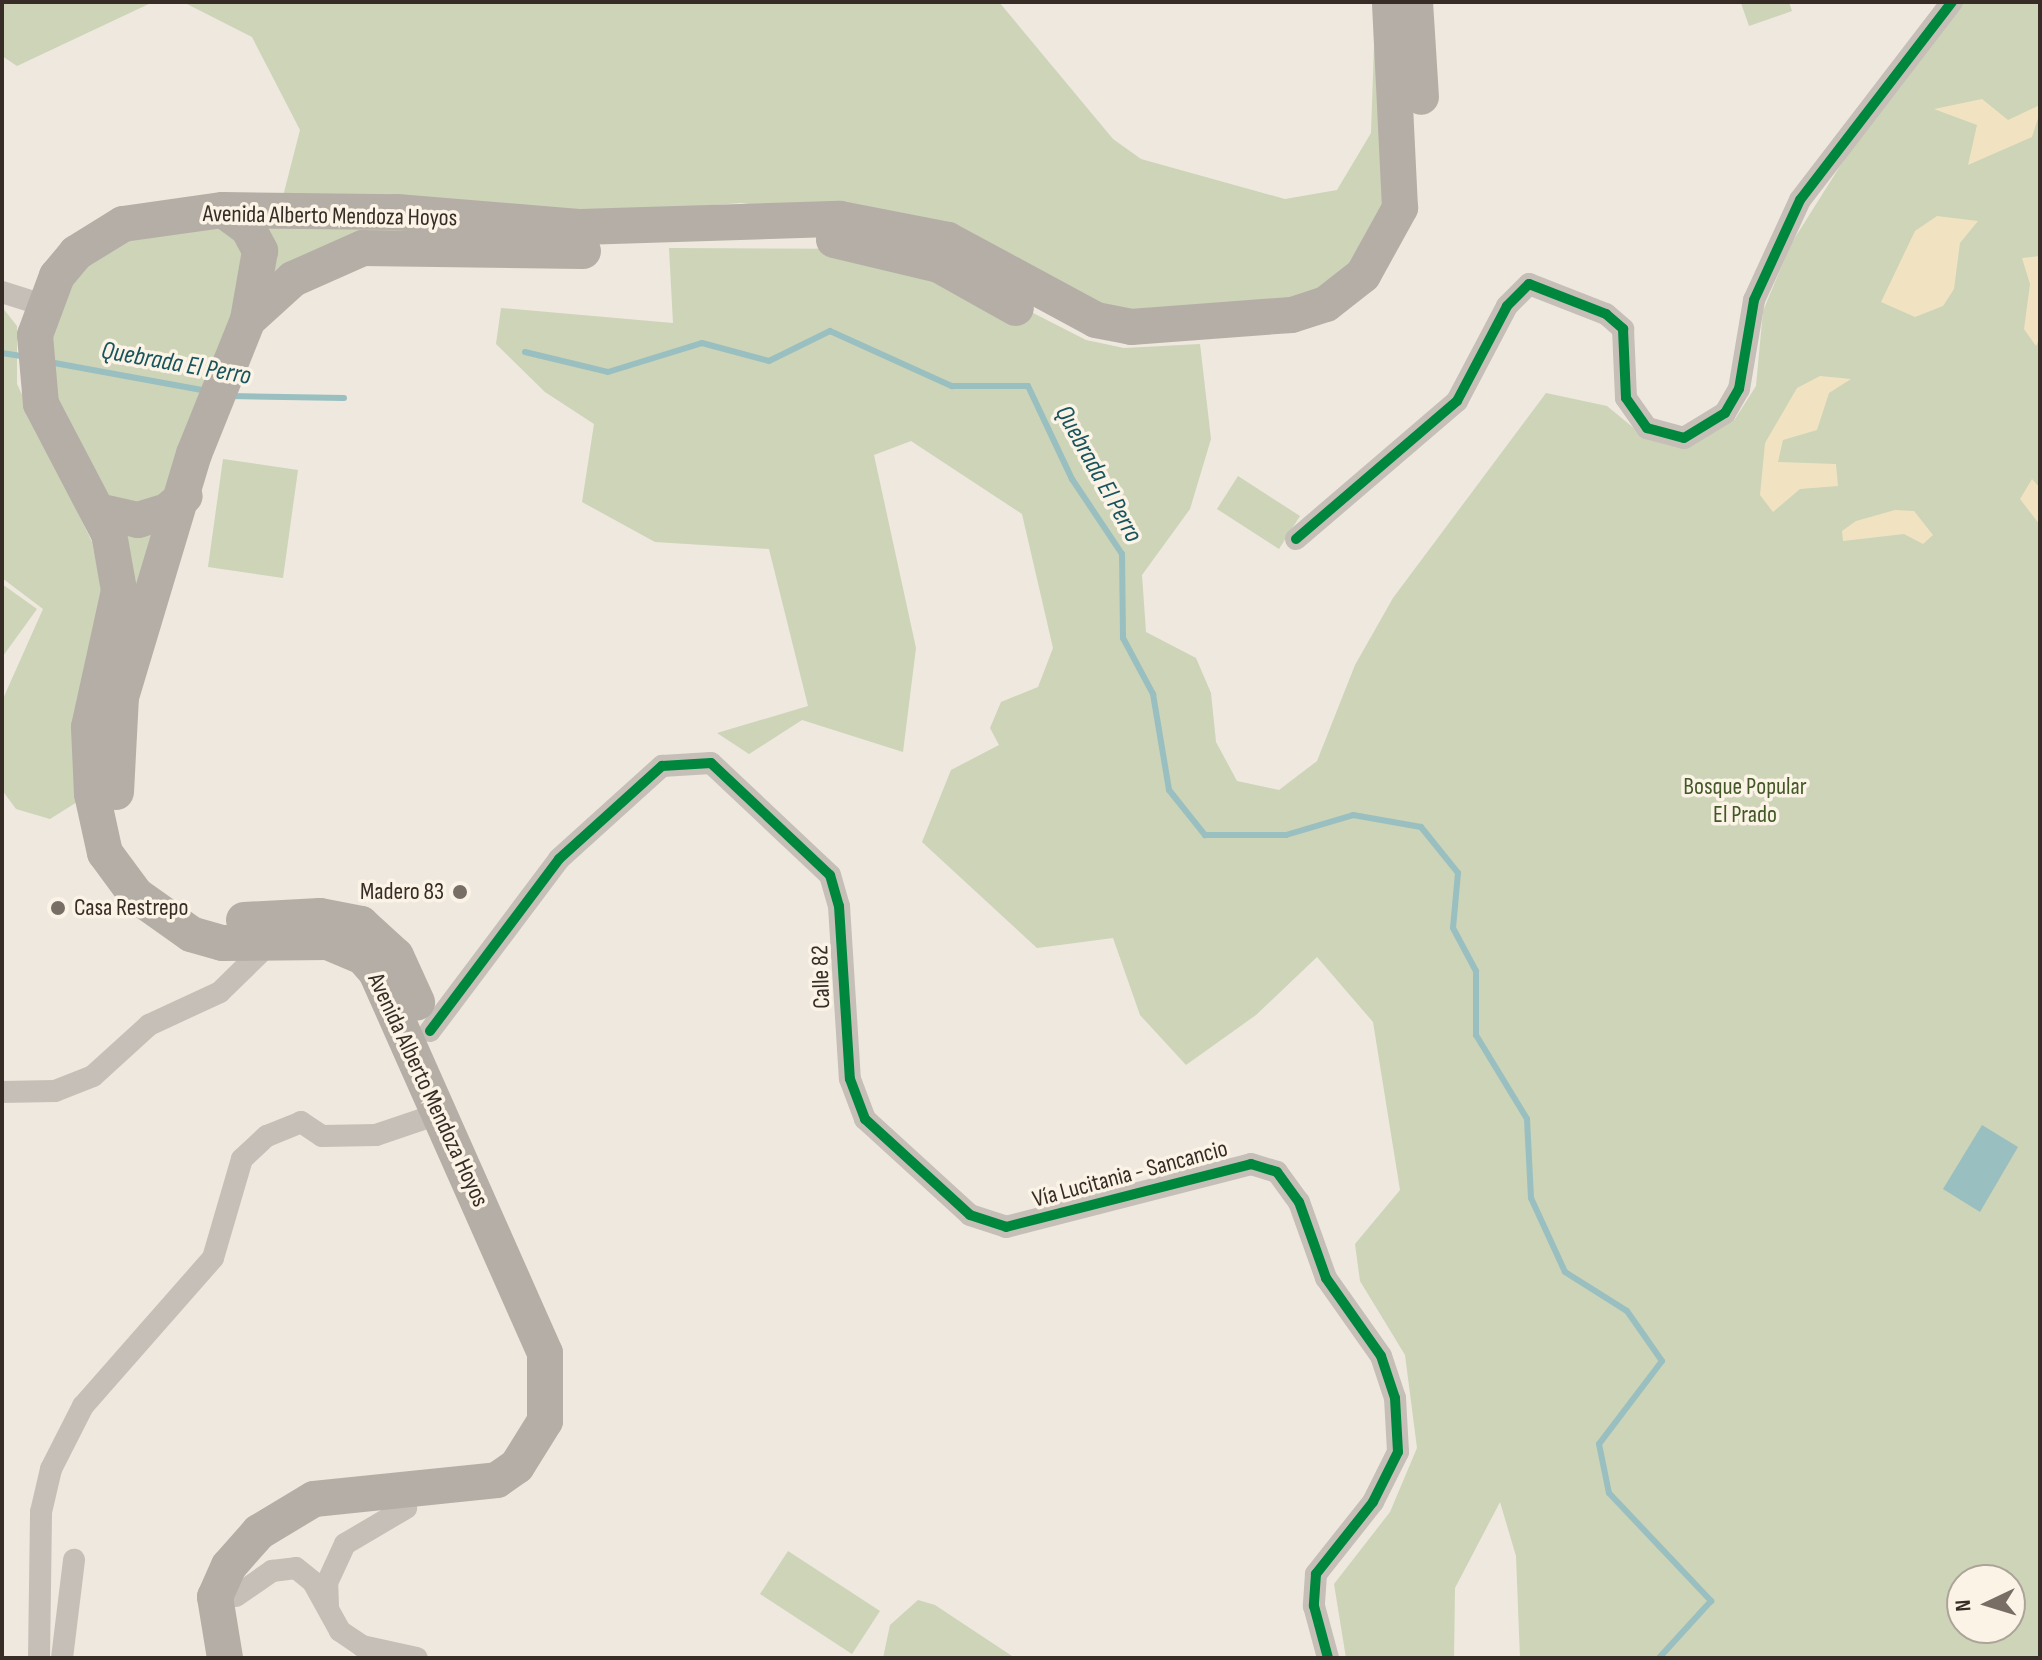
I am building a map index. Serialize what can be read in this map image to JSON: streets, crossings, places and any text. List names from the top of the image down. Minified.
{"streets":{"main road":["Avenida Alberto Mendoza Hoyos"],"street":["Calle 82","Vía Lucitania - Sancancio"]},"crossings":[["Avenida Alberto Mendoza Hoyos","Calle 82"],["Calle 82","Vía Lucitania - Sancancio"]],"water":["Quebrada El Perro"],"parks":["Bosque Popular El Prado"],"places":["Madero 83","Casa Restrepo"],"north":"left"}
